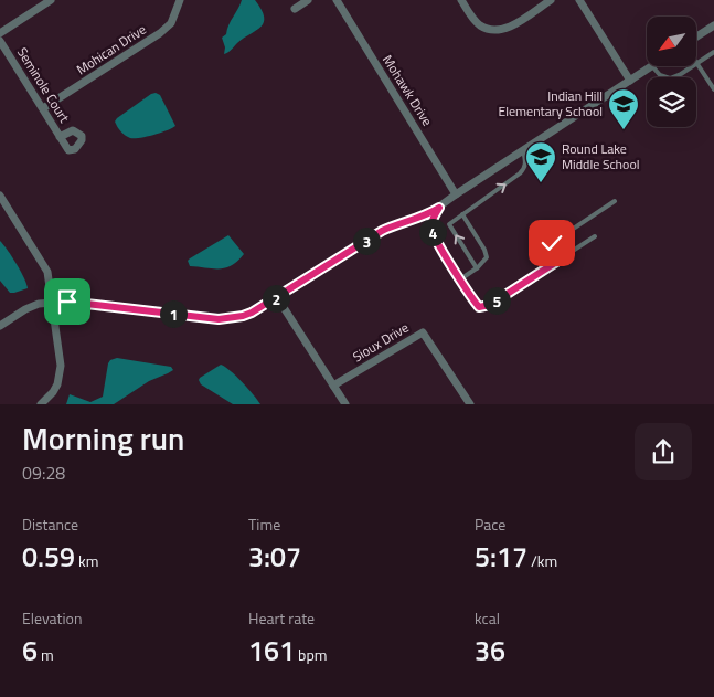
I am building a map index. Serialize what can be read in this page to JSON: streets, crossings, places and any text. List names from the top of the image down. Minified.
{"streets":{"street":["Mohican Drive","Seminole Court","Mohawk Drive","Sioux Drive"]},"crossings":[["Mohican Drive","Seminole Court"]],"places":{"school or university":["Indian Hill Elementary School","Round Lake Middle School"]},"north":"bottom left","page":{"pins":["4","3","2","5","1"],"heading":["Morning run","09:28"],"stats":[["Distance","0.59 km"],["Time","3:07"],["Pace","5:17 /km"],["Elevation","6 m"],["Heart rate","161 bpm"],["kcal","36"]]}}
